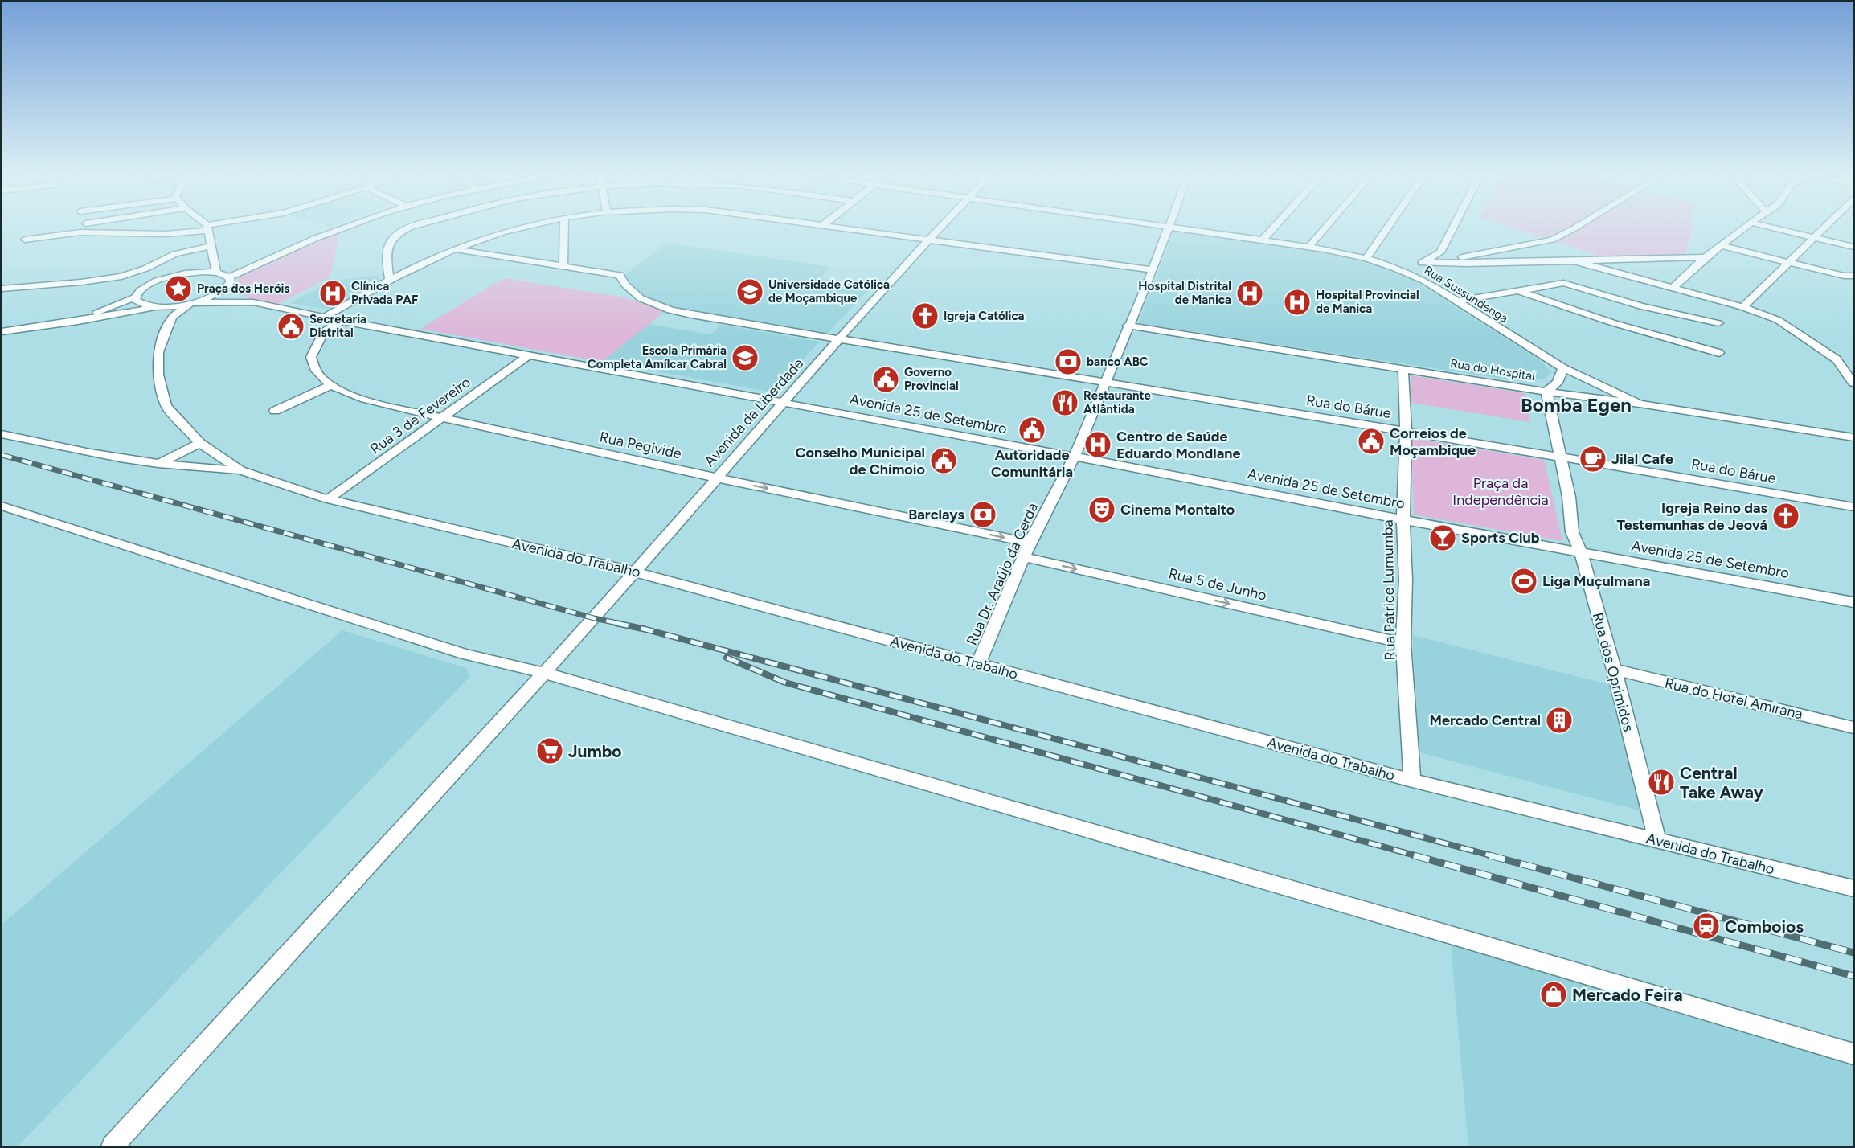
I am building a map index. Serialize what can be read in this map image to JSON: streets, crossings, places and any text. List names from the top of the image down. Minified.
{"streets":{"street":["Rua Sussundenga","Rua do Hospital","Rua do Bárue","Avenida da Liberdade","Avenida 25 de Setembro","Rua 3 de Fevereiro","Rua Pegivide","Avenida do Trabalho","Rua Dr. Araújo da Cerda","Rua 5 de Junho","Rua Patrice Lumumba","Rua dos Oprimidos","Rua do Hotel Amirana"]},"crossings":[["Rua Sussundenga","Rua do Hospital"],["Rua do Hospital","Rua Dr. Araújo da Cerda"],["Rua do Hospital","Rua Patrice Lumumba"],["Rua do Hospital","Rua dos Oprimidos"],["Rua do Bárue","Avenida da Liberdade"],["Rua do Bárue","Rua Dr. Araújo da Cerda"],["Rua do Bárue","Rua Patrice Lumumba"],["Rua do Bárue","Rua dos Oprimidos"],["Avenida da Liberdade","Avenida 25 de Setembro"],["Avenida da Liberdade","Rua Pegivide"],["Avenida da Liberdade","Avenida do Trabalho"],["Avenida 25 de Setembro","Rua 3 de Fevereiro"],["Avenida 25 de Setembro","Rua Pegivide"],["Avenida 25 de Setembro","Rua Dr. Araújo da Cerda"],["Avenida 25 de Setembro","Rua Patrice Lumumba"],["Avenida 25 de Setembro","Rua dos Oprimidos"],["Rua 3 de Fevereiro","Rua Pegivide"],["Rua 3 de Fevereiro","Avenida do Trabalho"],["Rua Pegivide","Rua Dr. Araújo da Cerda"],["Avenida do Trabalho","Rua Dr. Araújo da Cerda"],["Avenida do Trabalho","Rua Patrice Lumumba"],["Avenida do Trabalho","Rua dos Oprimidos"],["Rua Dr. Araújo da Cerda","Rua 5 de Junho"],["Rua 5 de Junho","Rua Patrice Lumumba"],["Rua dos Oprimidos","Rua do Hotel Amirana"]],"one_way":["Rua Pegivide","Rua 5 de Junho"],"districts":["Bomba Egen"],"parks":["Praça da Independência"],"places":{"place":["Praça dos Heróis"],"school or university":["Universidade Católica de Moçambique","Escola Primária Completa Amílcar Cabral"],"hospital":["Clínica Privada PAF","Hospital Distrital de Manica","Hospital Provincial de Manica","Centro de Saúde Eduardo Mondlane"],"church":["Igreja Católica","Igreja Reino das Testemunhas de Jeová"],"public building":["Secretaria Distrital","Governo Provincial","Autoridade Comunitária","Correios de Moçambique","Conselho Municipal de Chimoio"],"bank":["banco ABC","Barclays"],"restaurant":["Restaurante Atlântida","Central Take Away"],"cafe":["Jilal Cafe"],"theatre":["Cinema Montalto"],"bar":["Sports Club"],"sports":["Liga Muçulmana"],"building":["Mercado Central"],"supermarket":["Jumbo"],"station":["Comboios"],"shop":["Mercado Feira"]}}
